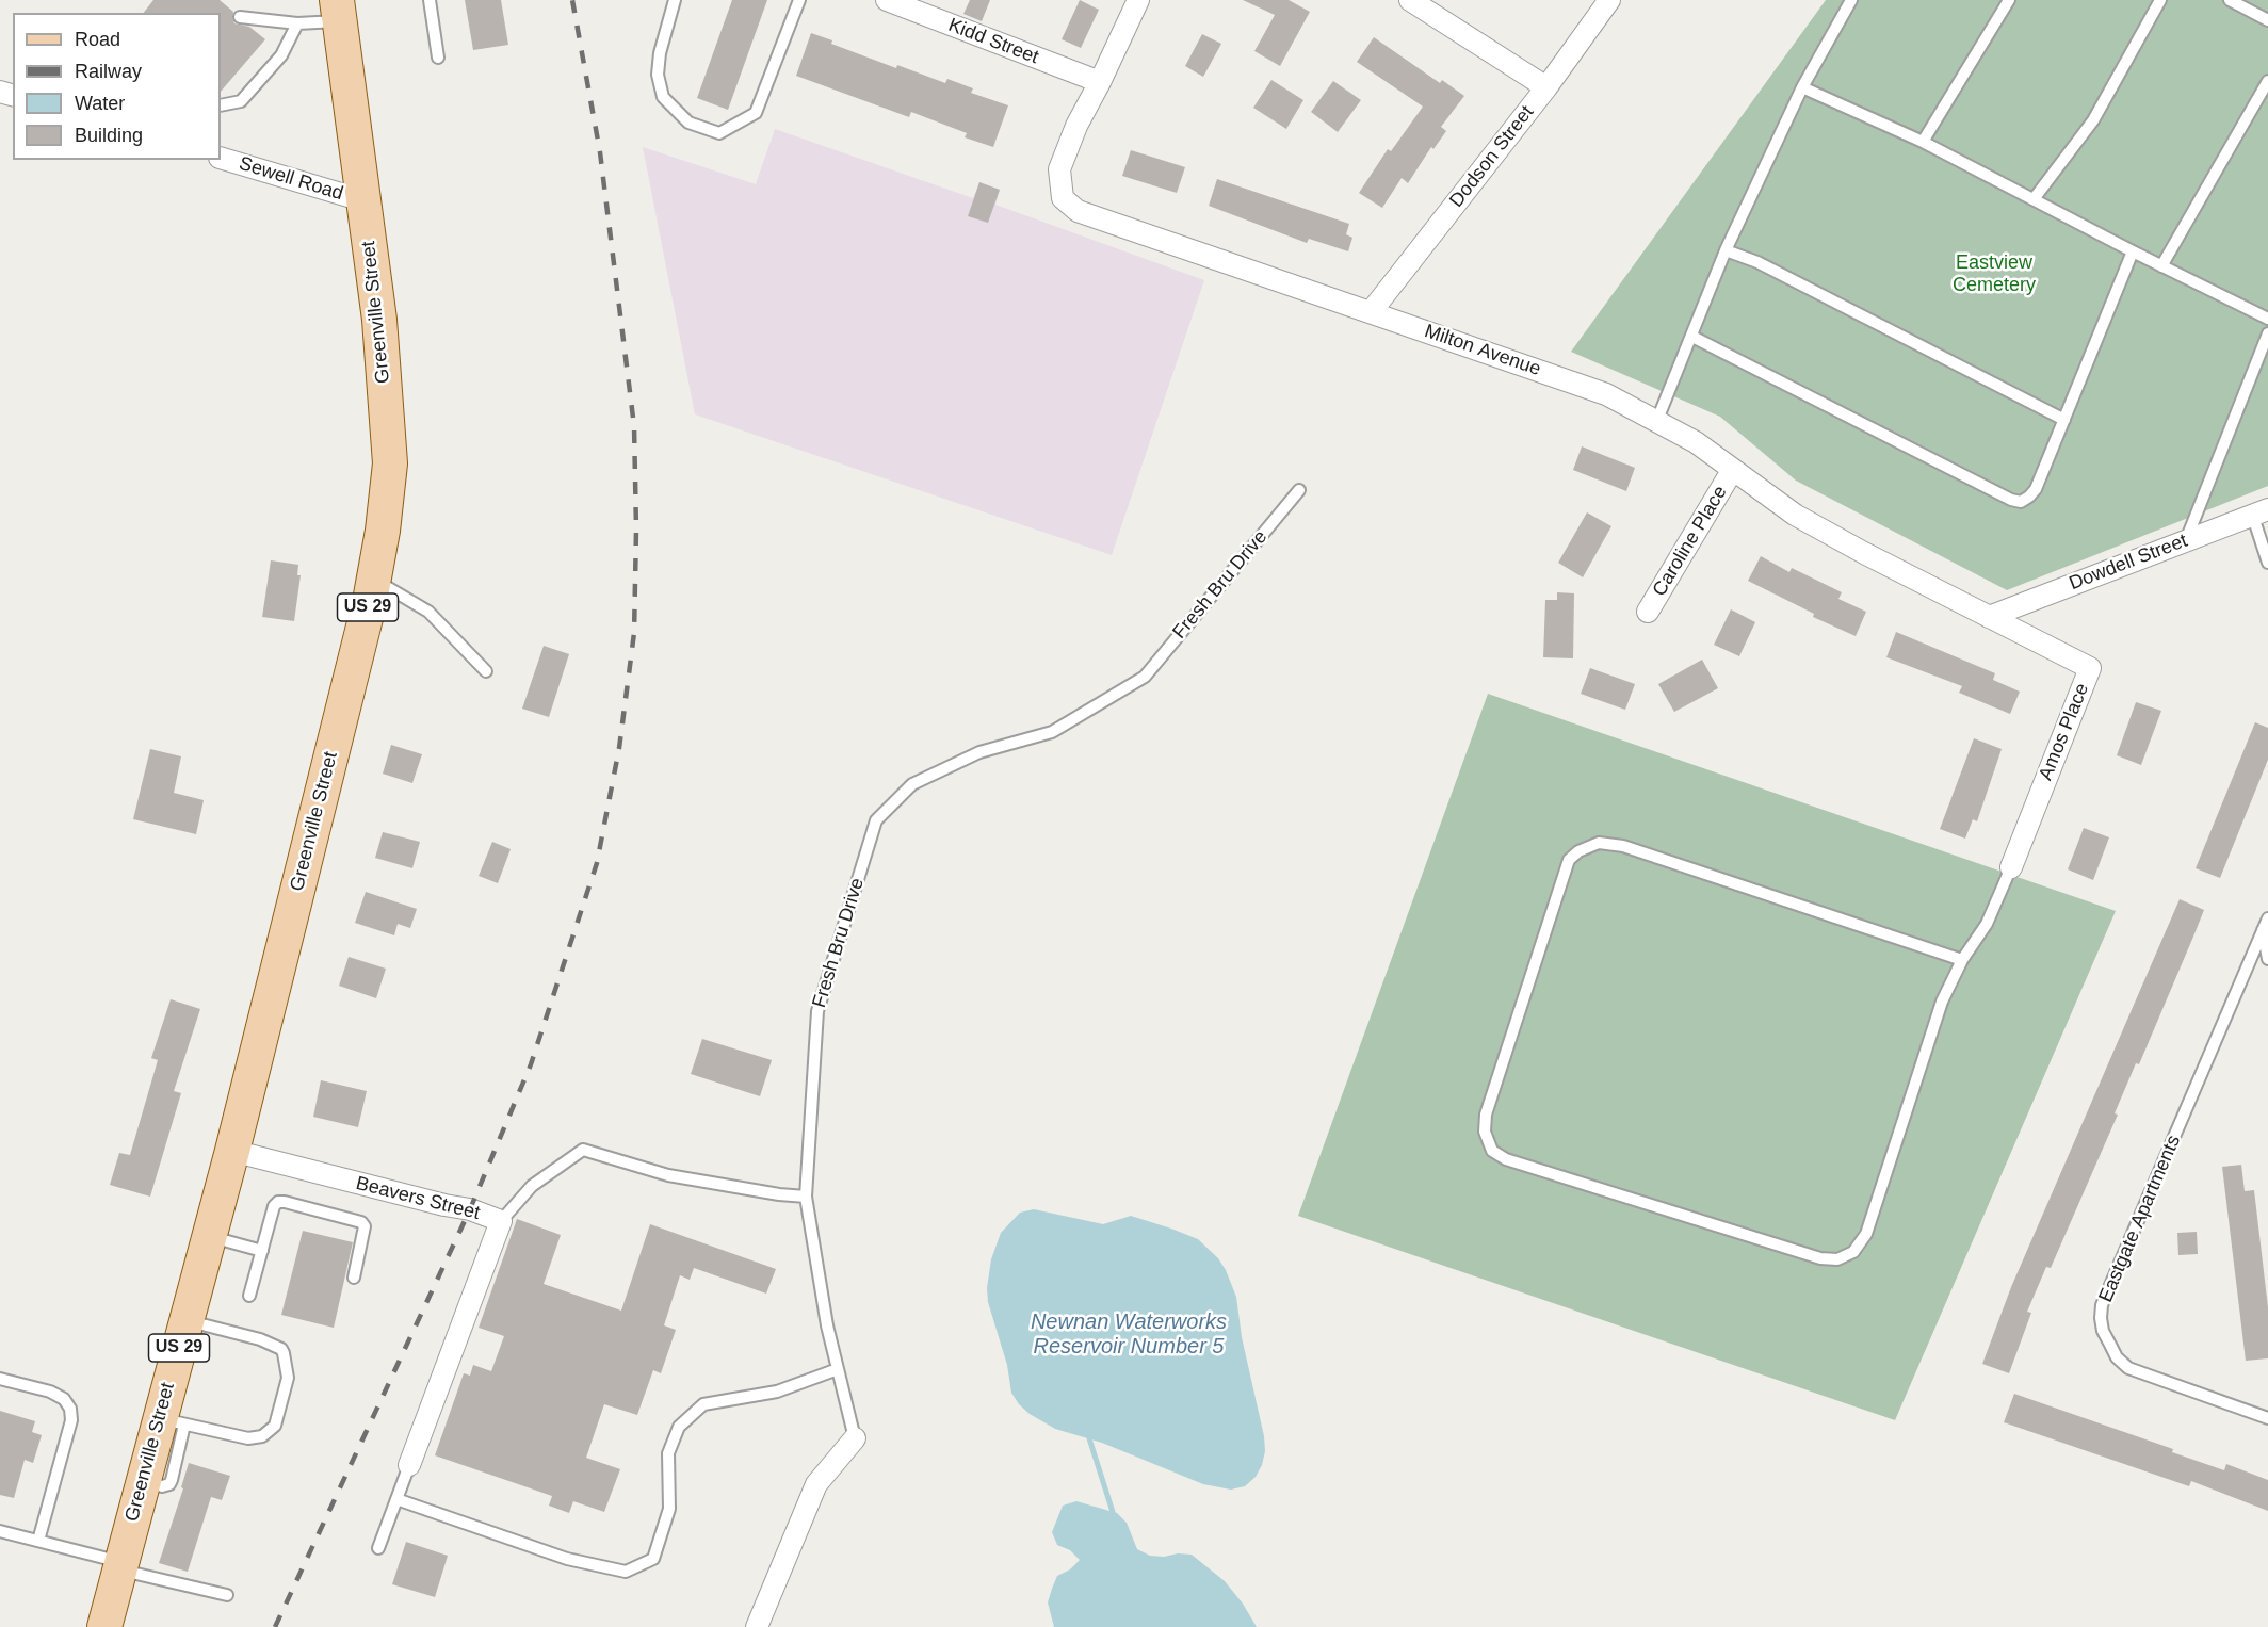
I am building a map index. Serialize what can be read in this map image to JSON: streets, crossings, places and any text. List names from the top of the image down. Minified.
{"streets":{"main road":["Greenville Street","US 29"],"street":["Kidd Street","Dodson Street","Sewell Road","Milton Avenue","Caroline Place","Dowdell Street","Fresh Bru Drive","Amos Place","Beavers Street"],"lane":["Eastgate Apartments"]},"crossings":[["Kidd Street","Milton Avenue"],["Dodson Street","Milton Avenue"],["Sewell Road","Greenville Street"],["Greenville Street","Beavers Street"],["Milton Avenue","Caroline Place"],["Milton Avenue","Dowdell Street"],["Milton Avenue","Amos Place"],["Dowdell Street","Amos Place"]],"water":["Newnan Waterworks Reservoir Number 5"],"parks":["Eastview Cemetery"],"legend":["Road","Railway","Water","Building"]}
